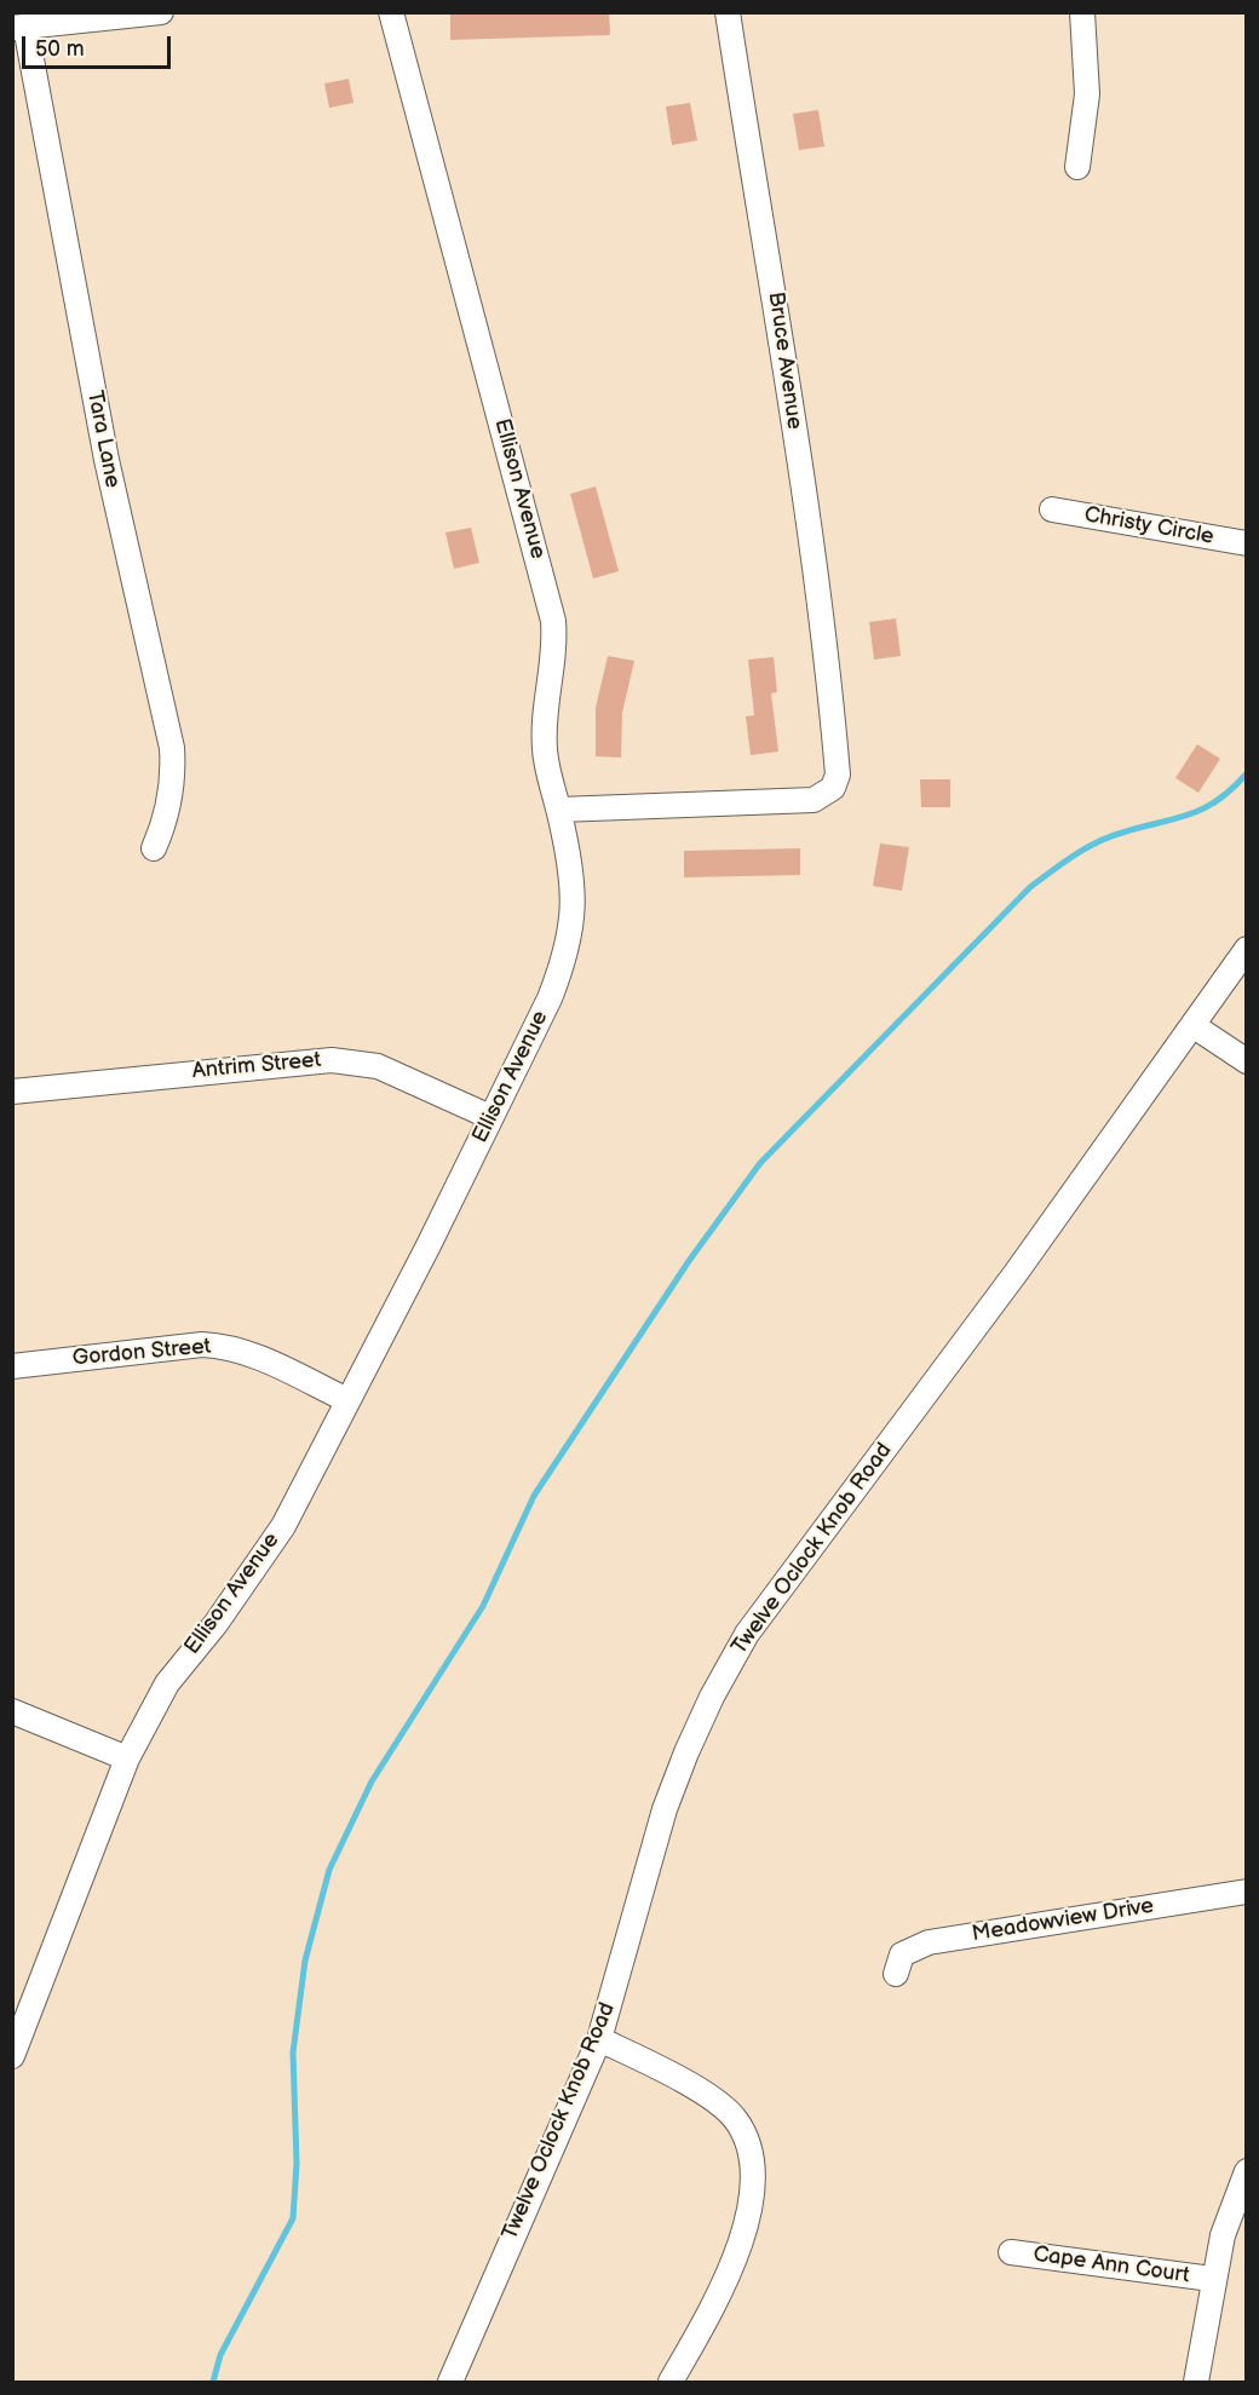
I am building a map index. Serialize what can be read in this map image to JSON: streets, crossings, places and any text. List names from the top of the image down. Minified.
{"streets":{"street":["Bruce Avenue","Tara Lane","Ellison Avenue","Christy Circle","Antrim Street","Gordon Street","Twelve Oclock Knob Road","Meadowview Drive","Cape Ann Court"]},"crossings":[["Bruce Avenue","Ellison Avenue"],["Ellison Avenue","Antrim Street"],["Ellison Avenue","Gordon Street"]],"scale_bar":"50 m"}
